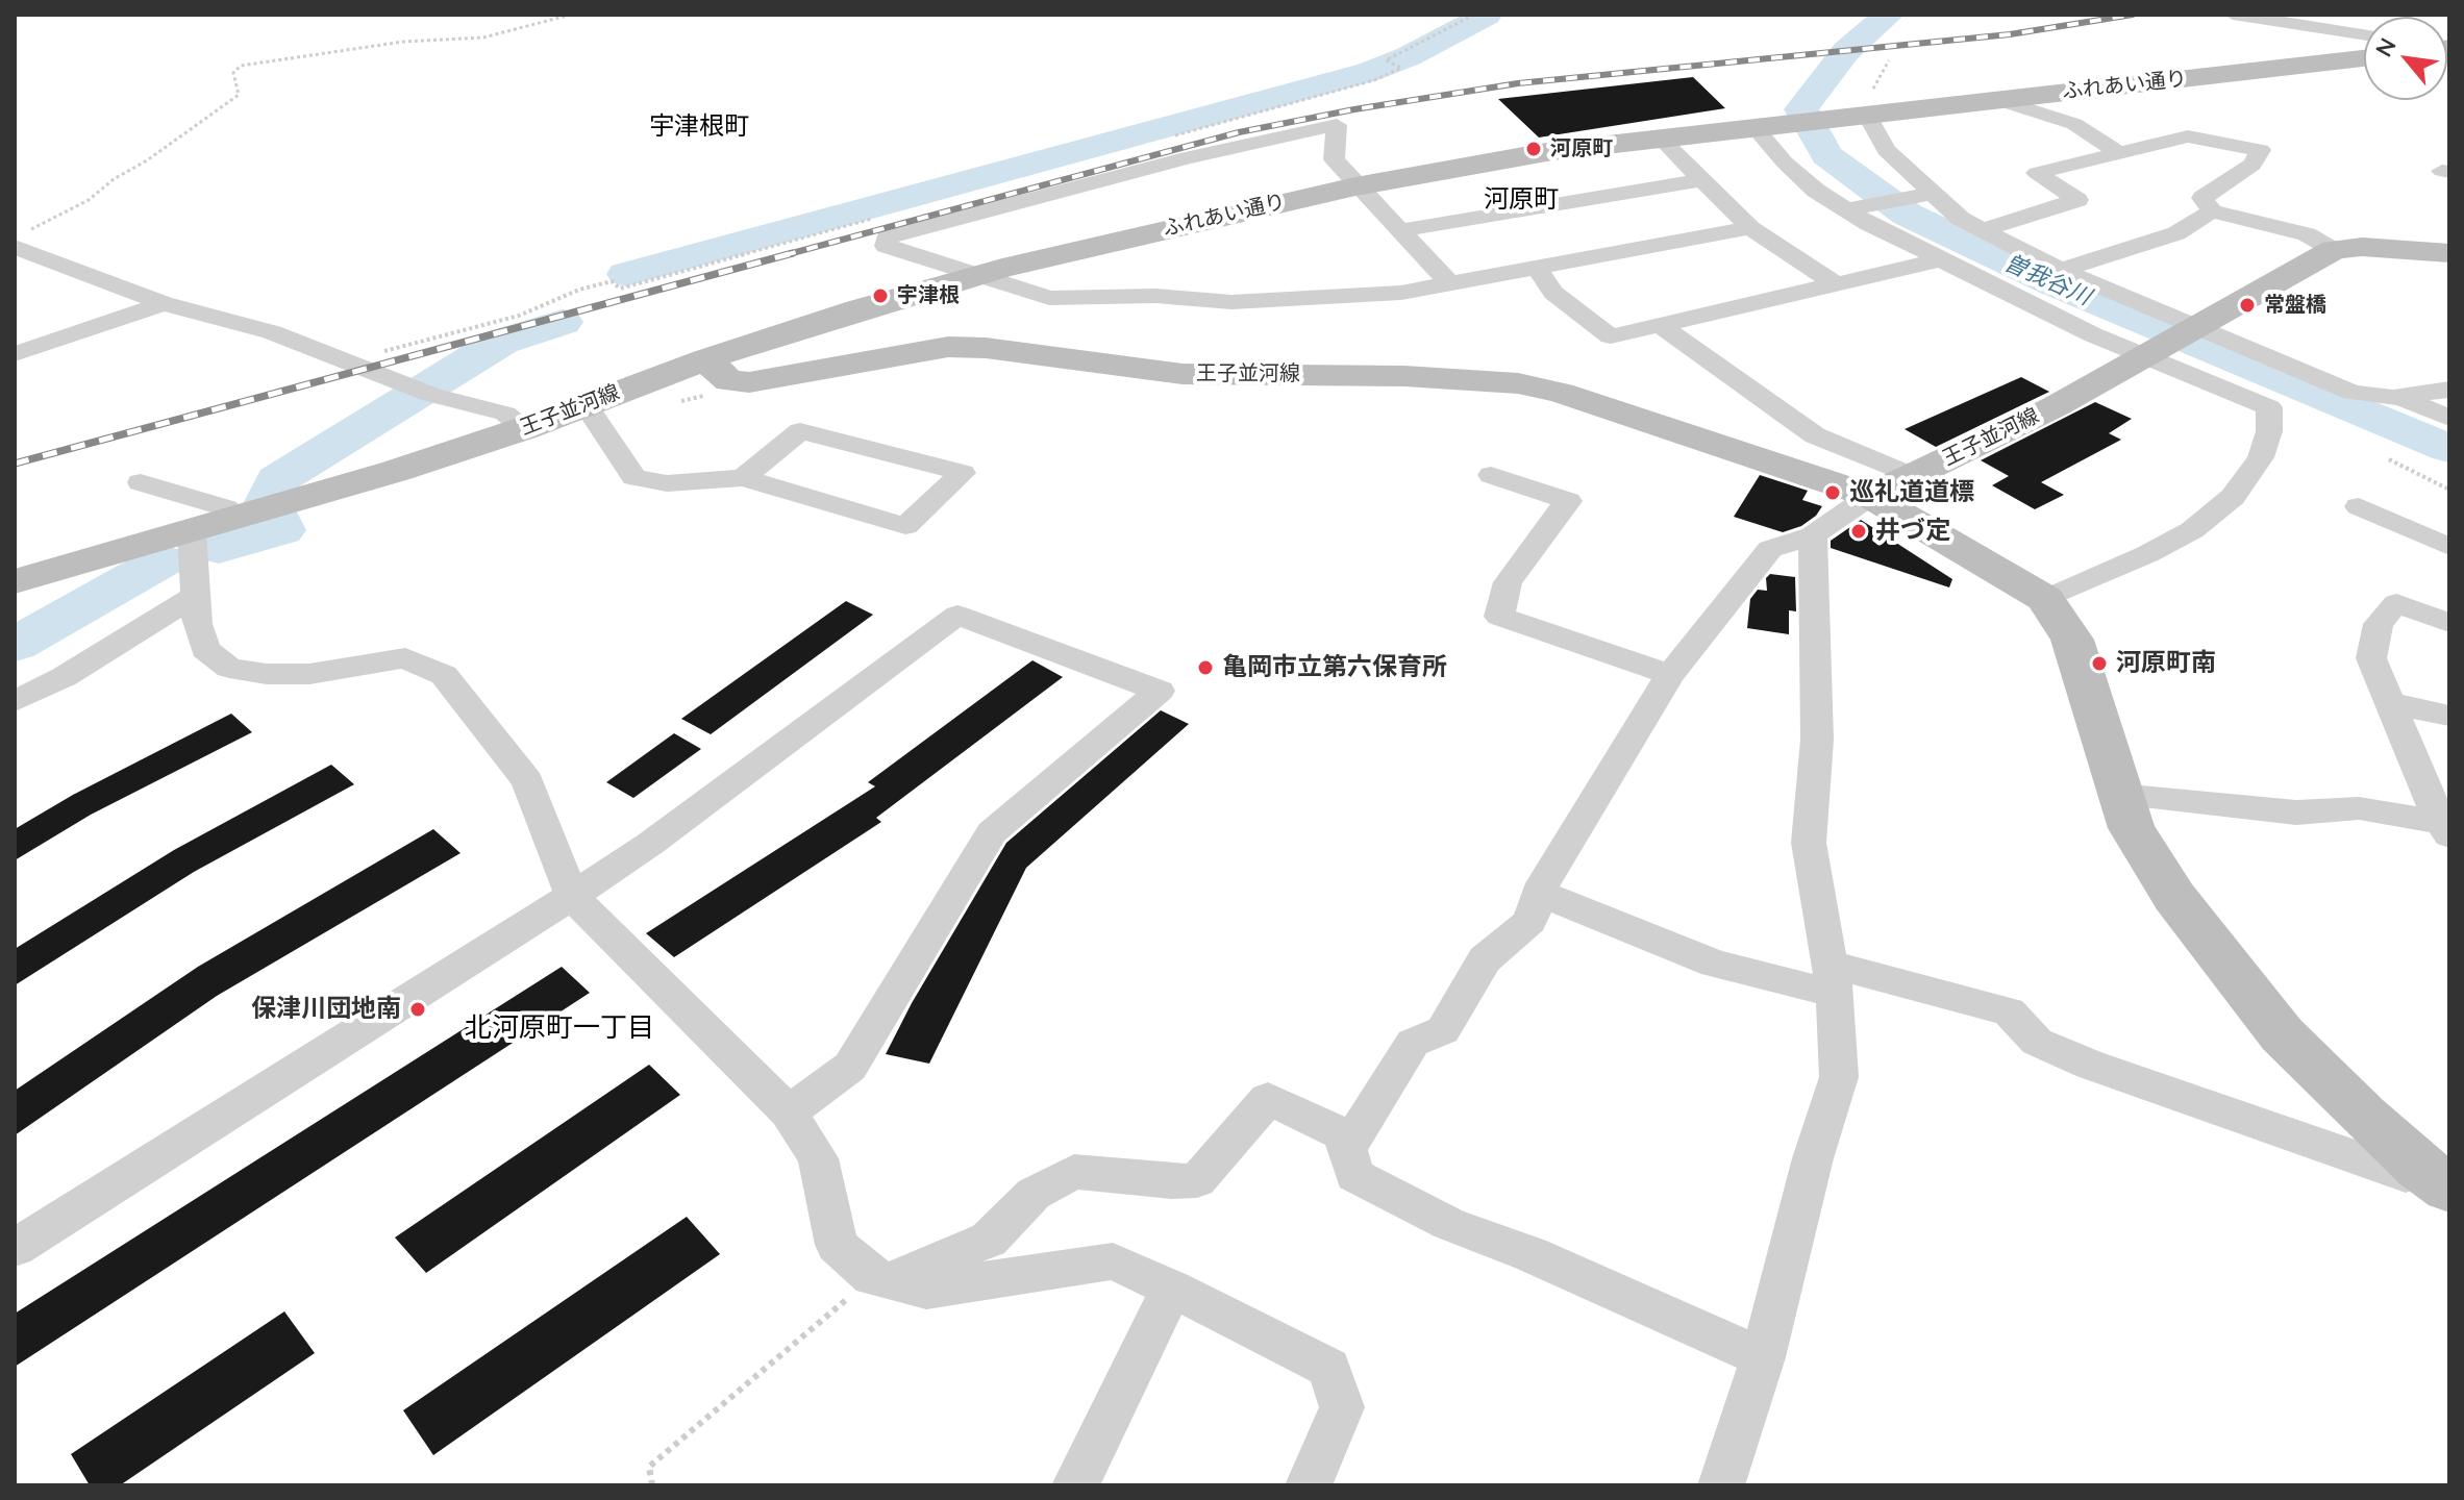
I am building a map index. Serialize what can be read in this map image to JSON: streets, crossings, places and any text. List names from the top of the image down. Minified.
{"streets":{"street":["ふれあい通り","王子並河線"]},"crossings":[["ふれあい通り","王子並河線"]],"districts":["宇津根町","河原町","北河原町一丁目"],"water":["曽我谷川"],"places":["河原町","宇津根","常盤橋","巡礼道道標","井づ定","河原町南","亀岡市立第六保育所","保津川団地南"],"north":"top left"}
